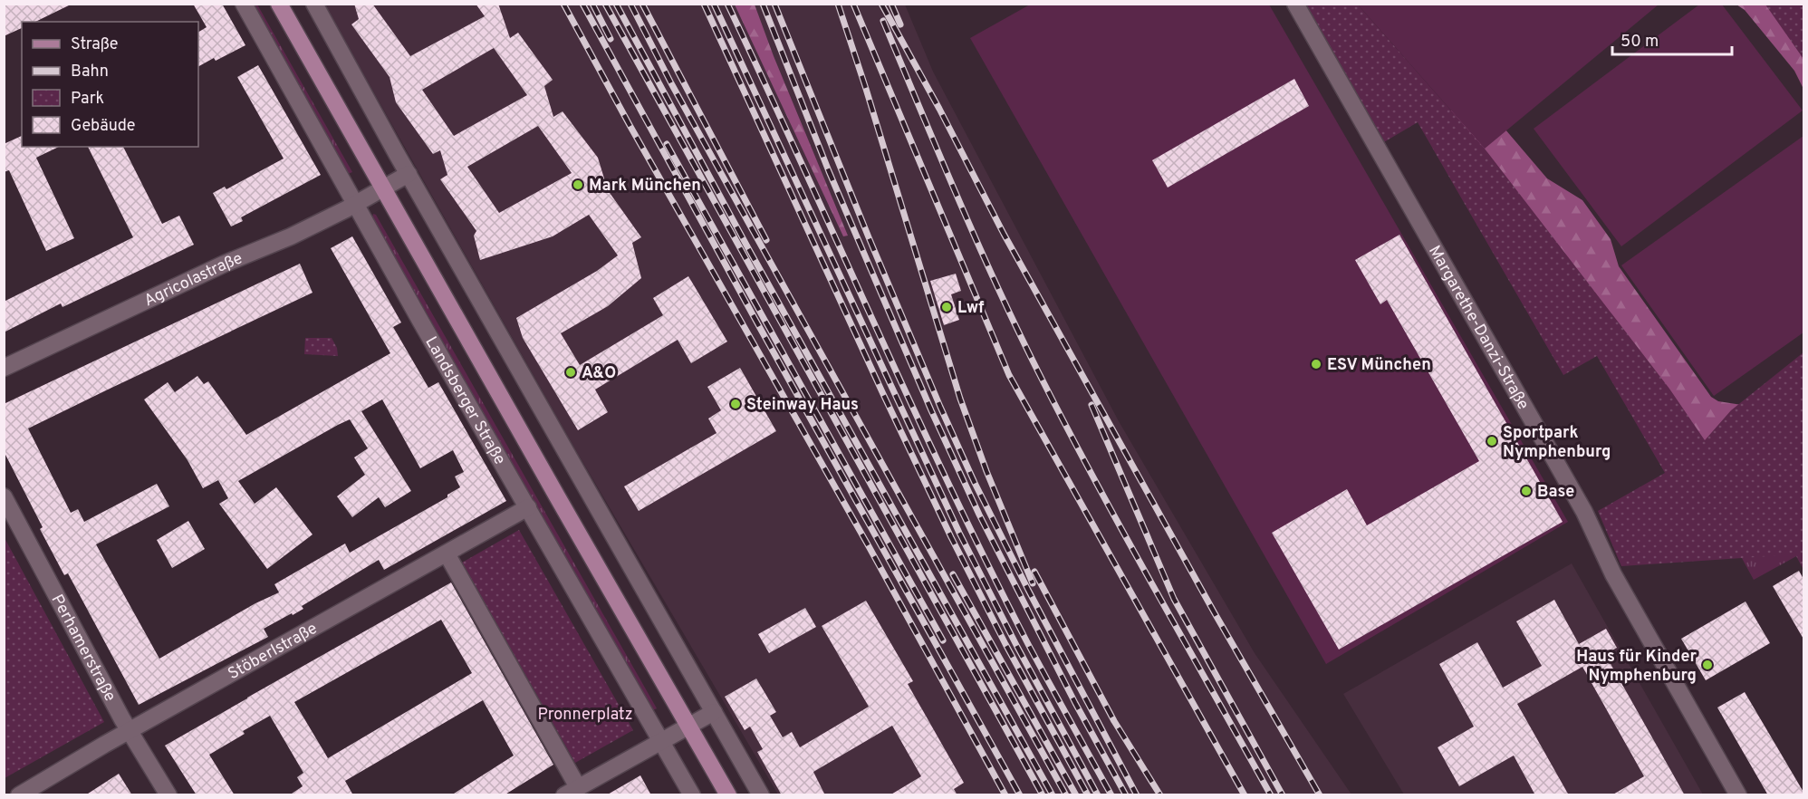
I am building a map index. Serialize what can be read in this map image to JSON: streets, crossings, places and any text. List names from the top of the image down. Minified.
{"streets":{"main road":["Landsberger Straße"],"street":["Agricolastraße","Margarethe-Danzi-Straße","Perhamerstraße","Stöberlstraße"]},"crossings":[["Agricolastraße","Landsberger Straße"],["Landsberger Straße","Stöberlstraße"],["Perhamerstraße","Stöberlstraße"]],"parks":["Pronnerplatz"],"places":["Mark München","Lwf","ESV München","A&O","Steinway Haus","Sportpark Nymphenburg","Base","Haus für Kinder Nymphenburg"],"legend":["Straße","Bahn","Park","Gebäude"],"scale_bar":"50 m"}
